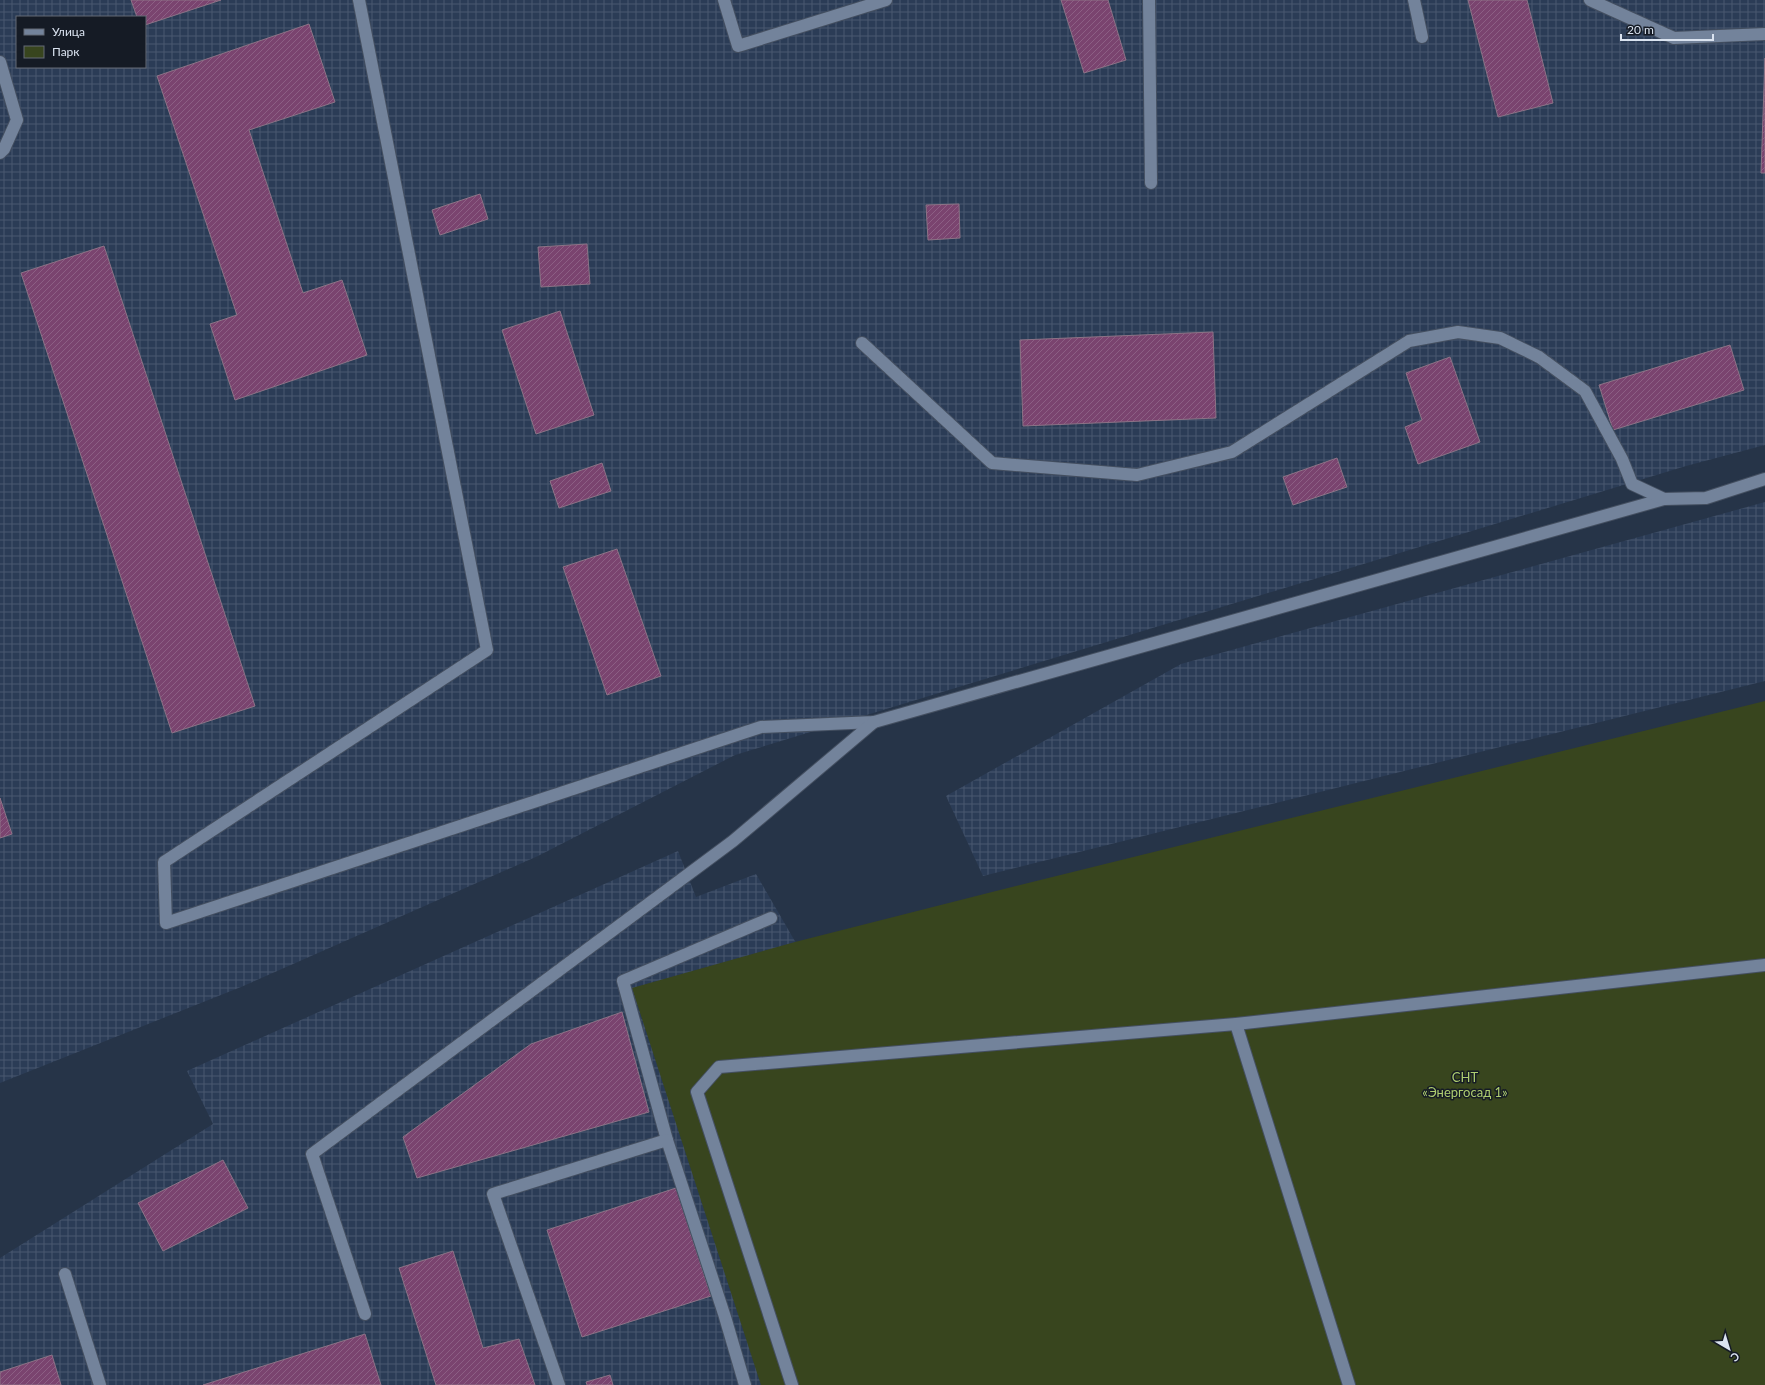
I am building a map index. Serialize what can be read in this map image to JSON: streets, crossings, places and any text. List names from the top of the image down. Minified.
{"parks":["СНТ «Энергосад 1»"],"legend":["Улица","Парк"],"scale_bar":"20 m","north":"bottom right"}
